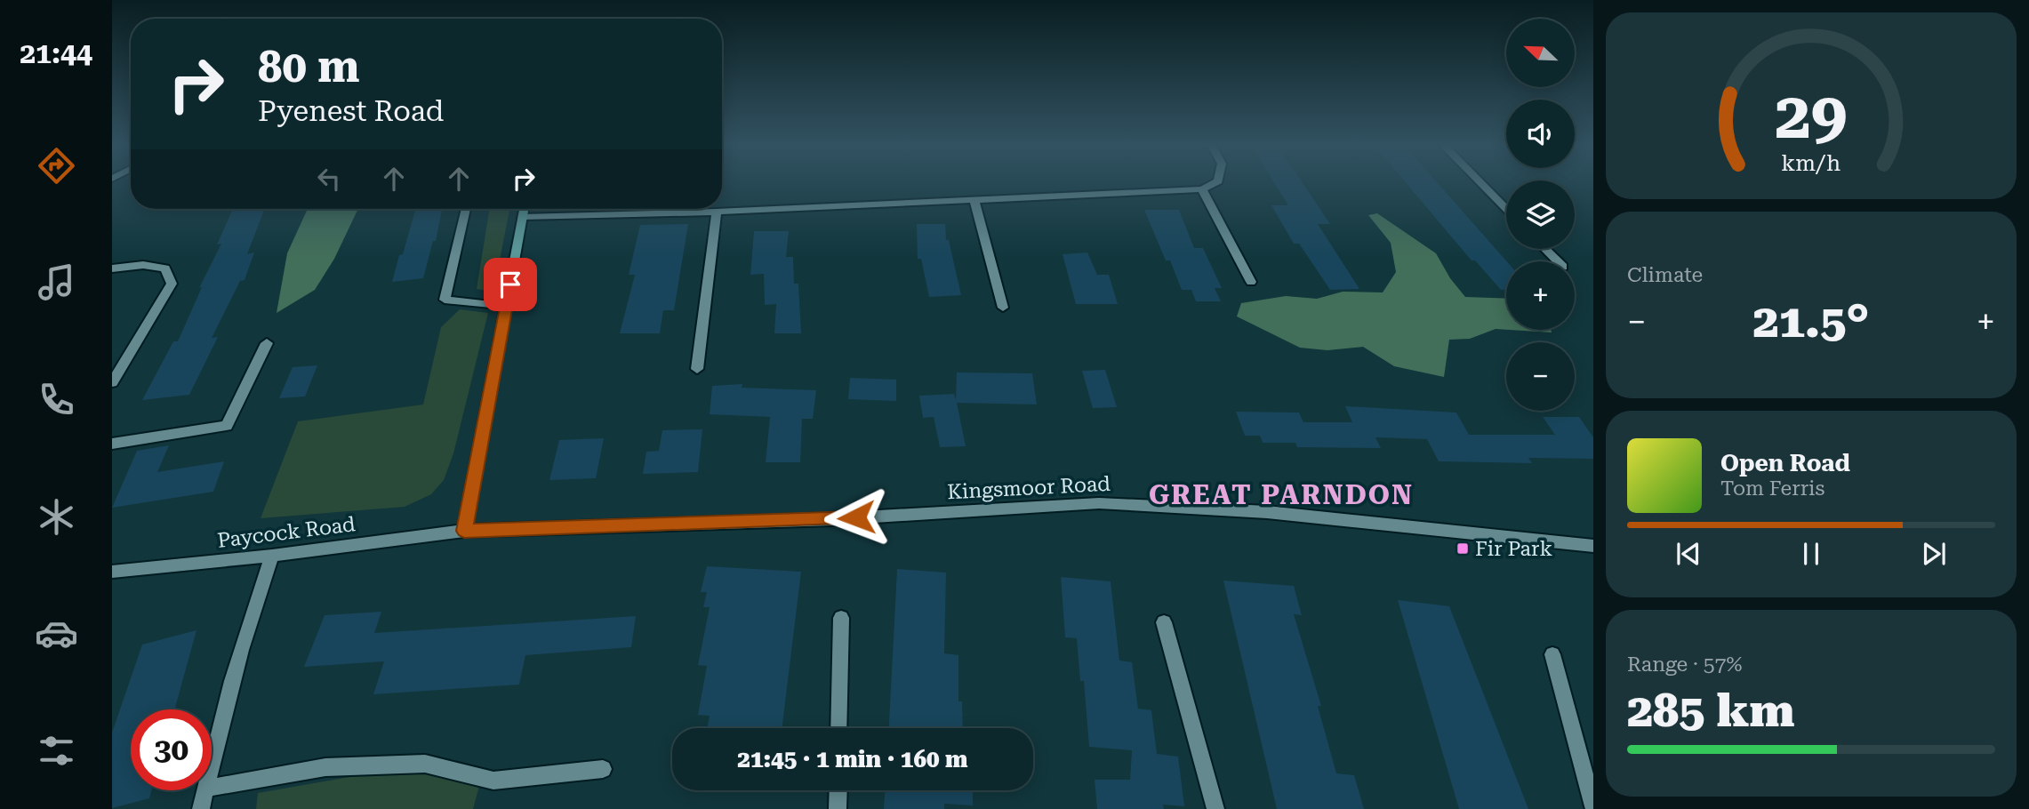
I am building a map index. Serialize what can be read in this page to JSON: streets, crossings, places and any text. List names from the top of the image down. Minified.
{"streets":{"street":["Kingsmoor Road","Paycock Road"]},"crossings":[["Kingsmoor Road","Paycock Road"]],"districts":["GREAT PARNDON"],"places":{"transit":["Fir Park"]},"north":"top left","page":{"tabs":"21:44","map_buttons":["+","−"],"turn":["80 m","Pyenest Road"],"tile":["Climate",["Range · 57%","285 km"]],"heat":["−","21.5°","+"],"song":["Open Road","Tom Ferris"],"limit":"30","trip":"21:45 · 1 min · 160 m","gauge":["29","km/h"]}}
